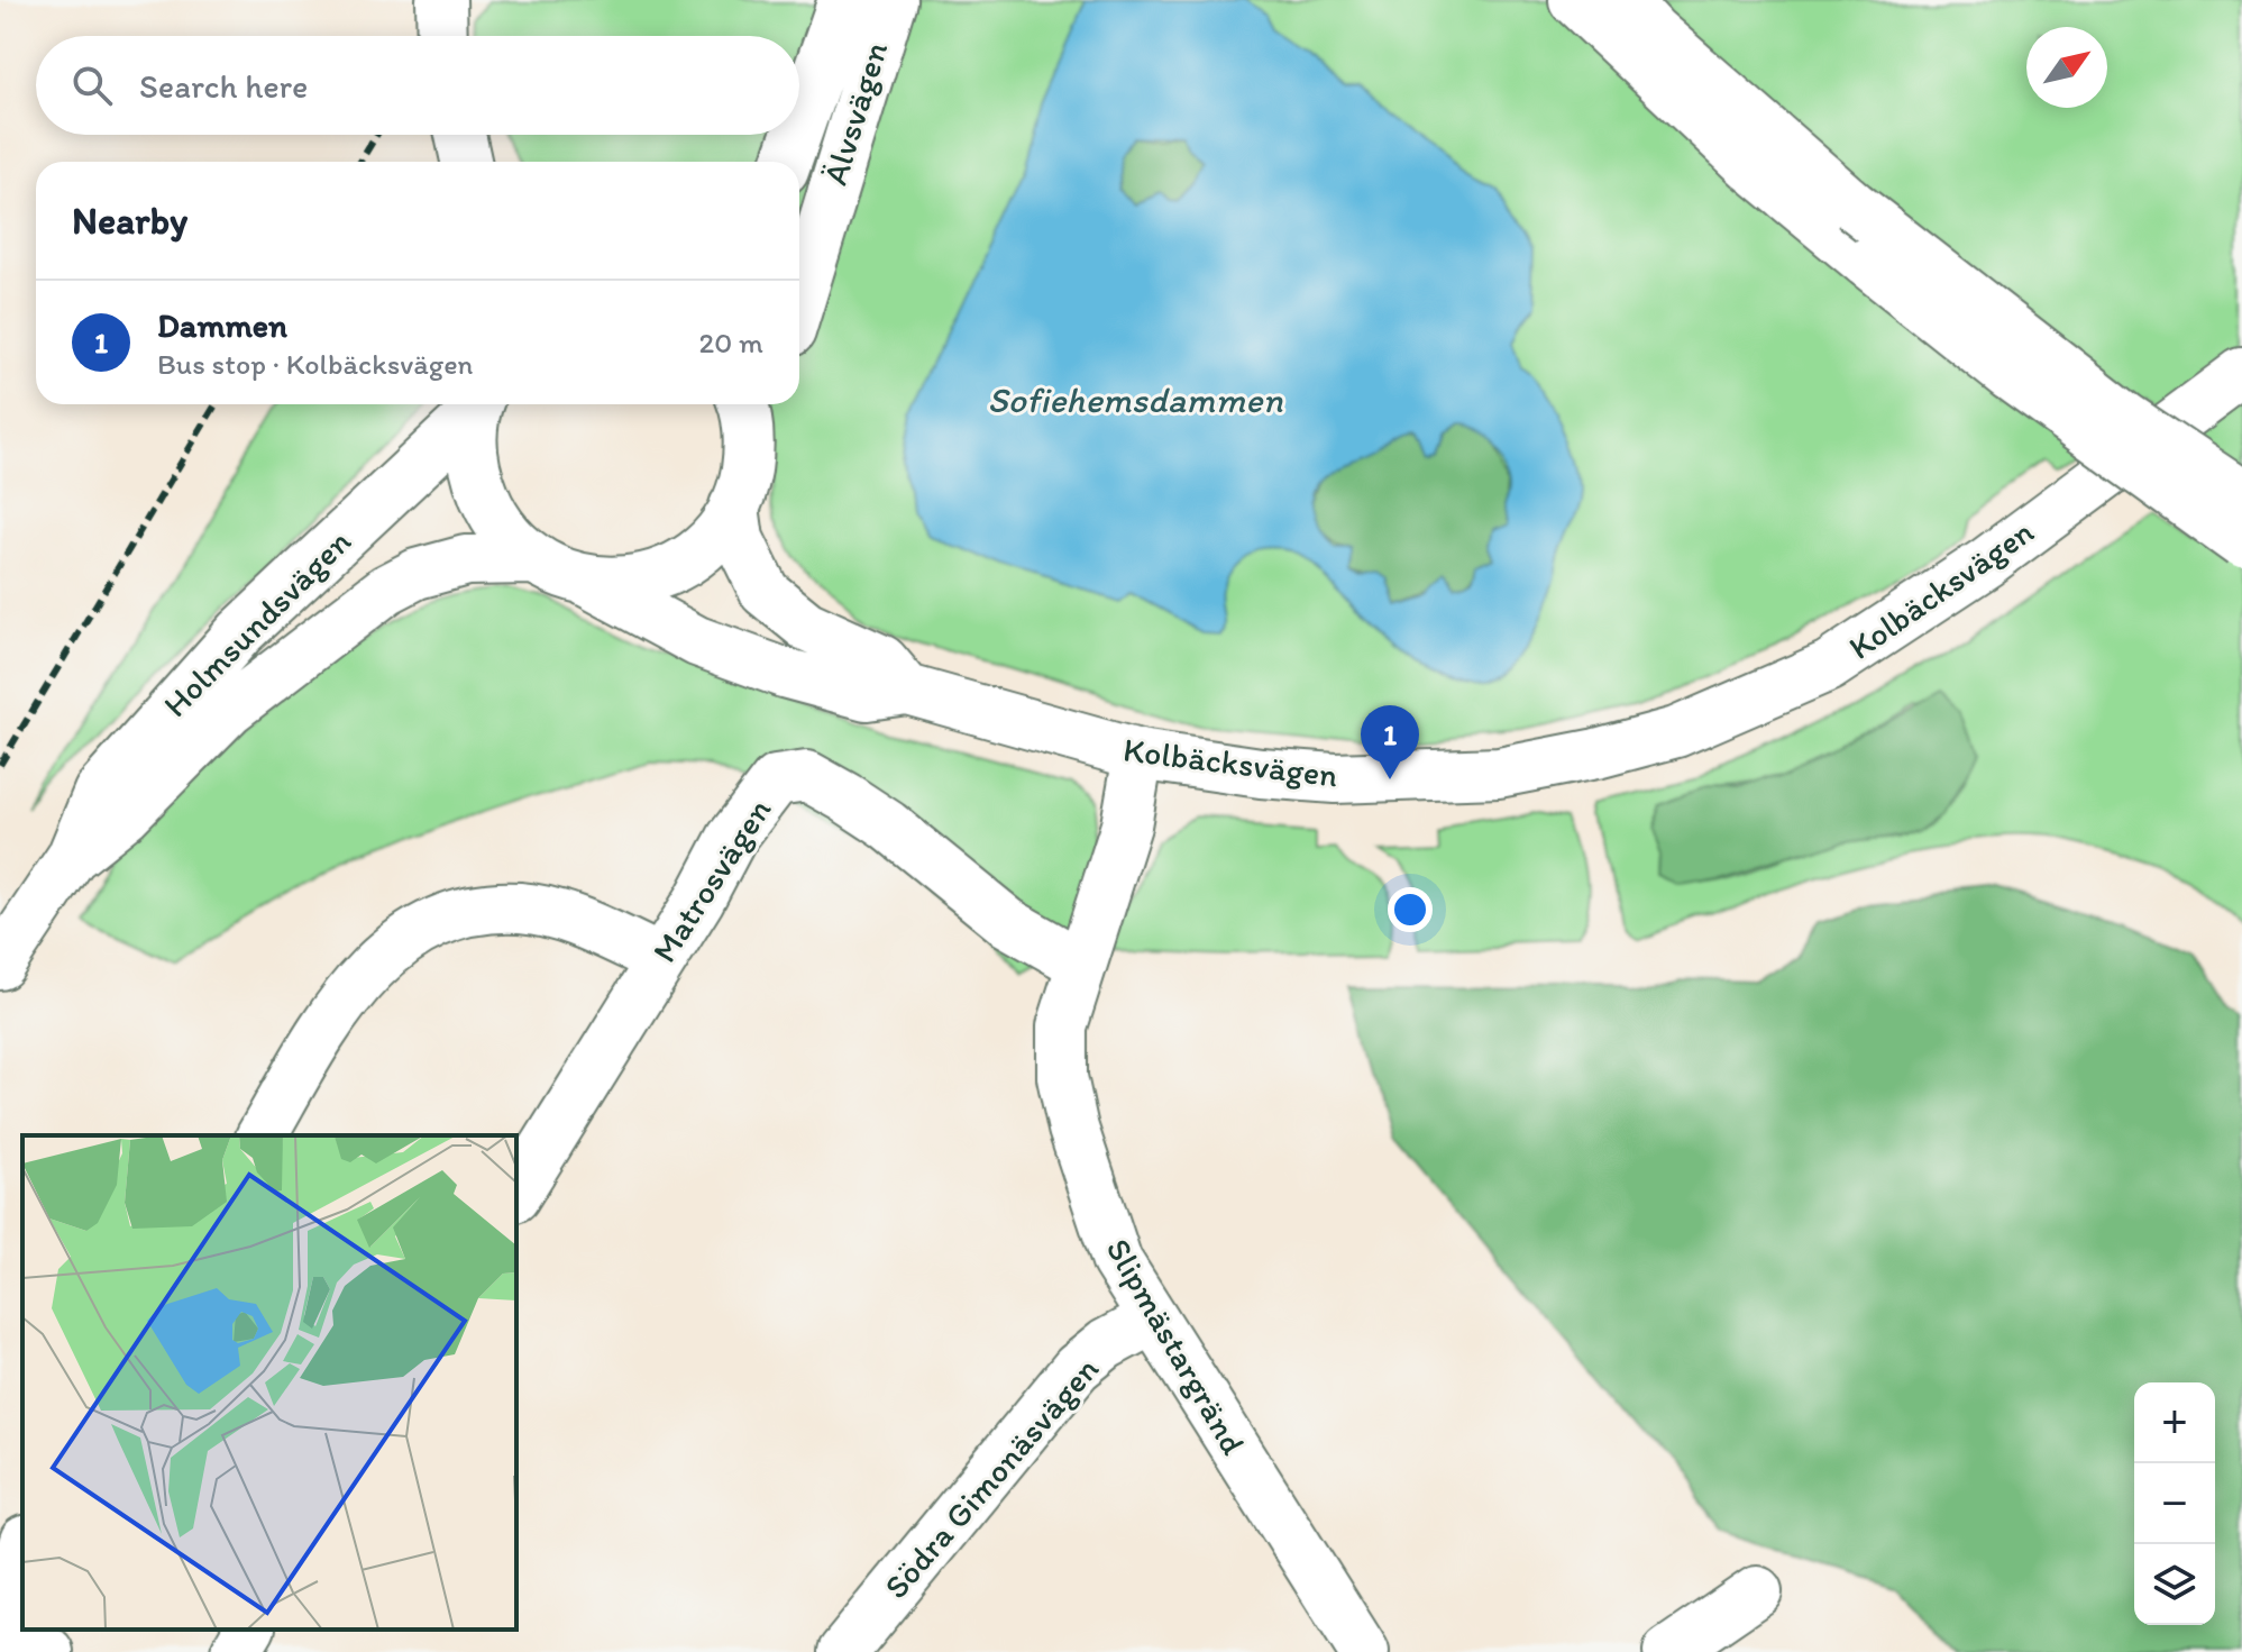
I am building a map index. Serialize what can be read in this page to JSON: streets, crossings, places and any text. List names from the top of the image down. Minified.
{"streets":{"main road":["Älvsvägen","Kolbäcksvägen","Holmsundsvägen","Matrosvägen","Slipmästargränd","Södra Gimonäsvägen"]},"crossings":[["Kolbäcksvägen","Holmsundsvägen"],["Kolbäcksvägen","Slipmästargränd"],["Matrosvägen","Slipmästargränd"],["Slipmästargränd","Södra Gimonäsvägen"]],"water":["Sofiehemsdammen"],"north":"top right","page":{"search":"Search here","heading":"Nearby","list":[{"mark":"1","name":"Dammen","note":"Bus stop · Kolbäcksvägen","value":"20 m"}],"pins":"1","map_buttons":["+","−"]}}
